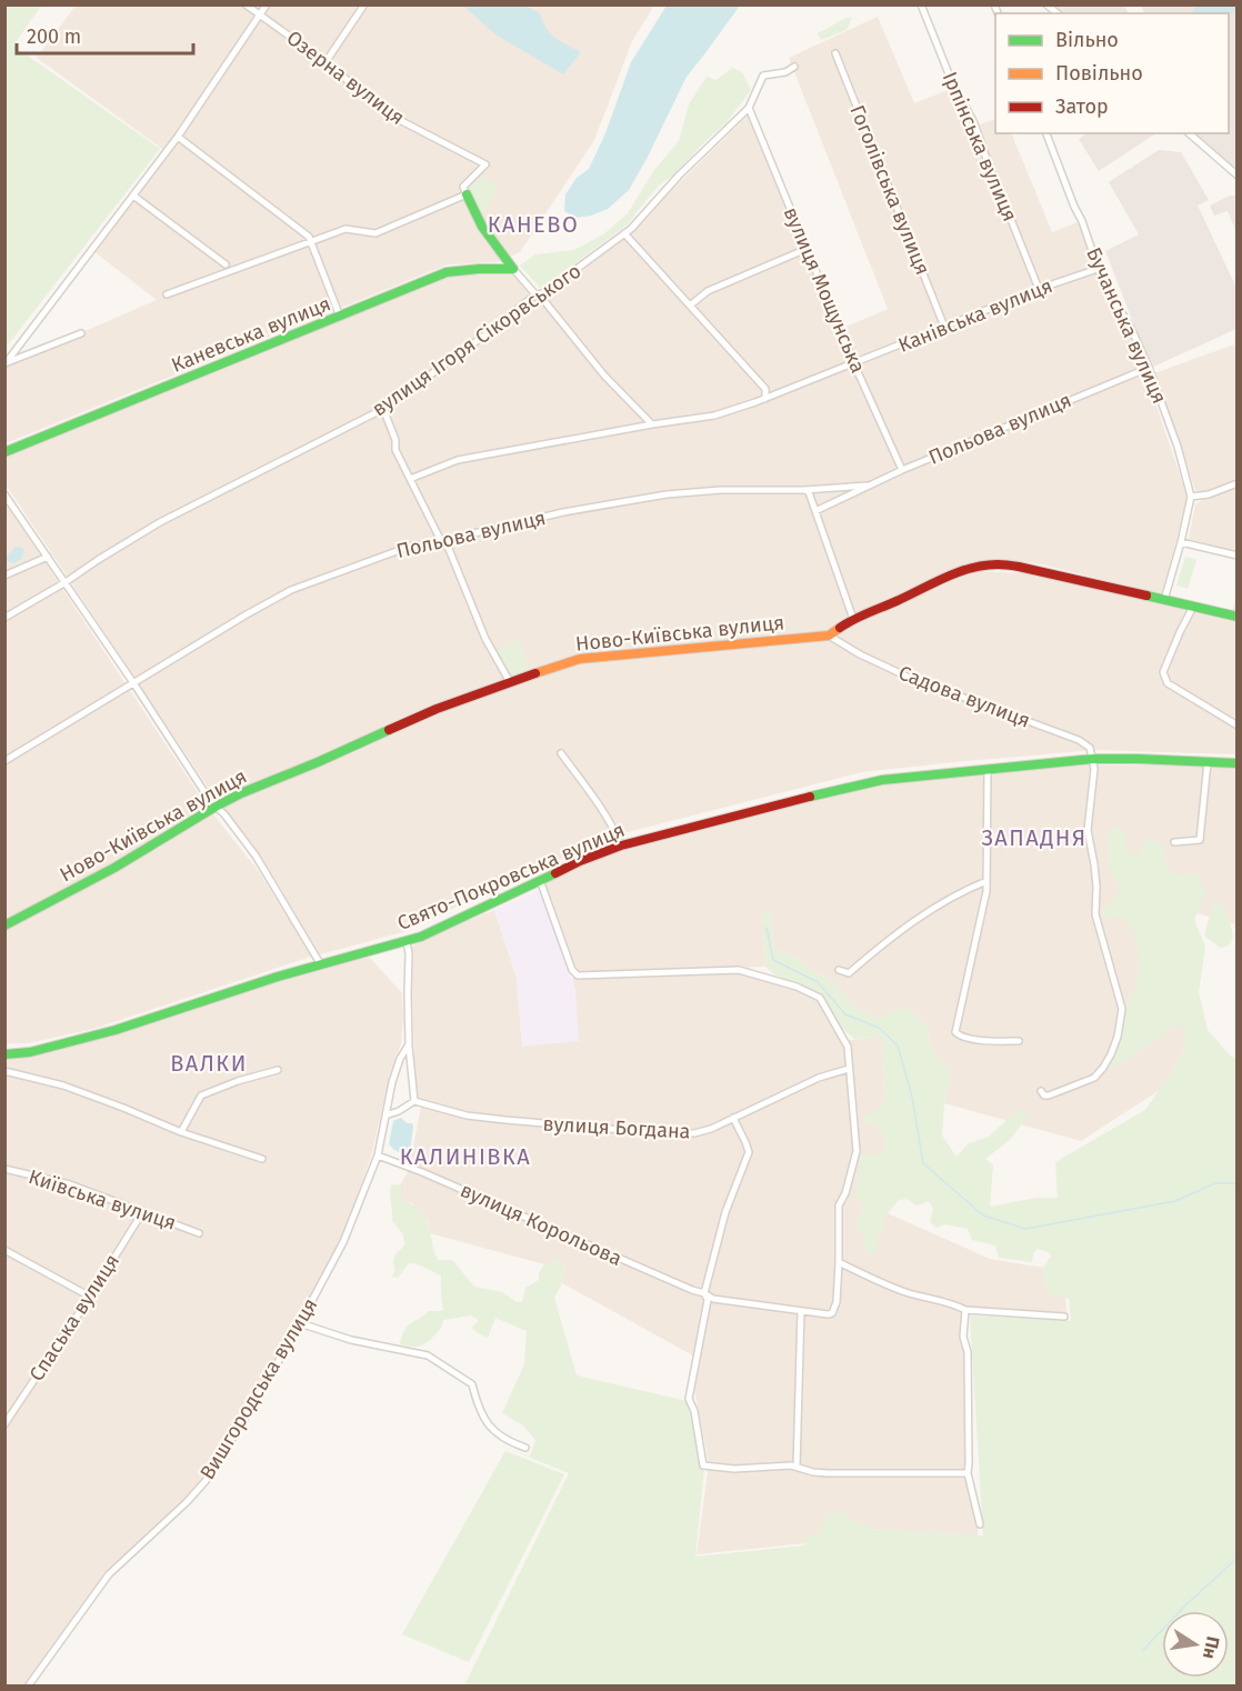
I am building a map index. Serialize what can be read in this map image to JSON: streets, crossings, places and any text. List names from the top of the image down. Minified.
{"streets":{"street":["Озерна вулиця","Ірпінська вулиця","Гоголівська вулиця","вулиця Мощунська","Канівська вулиця","Бучанська вулиця","Каневська вулиця","вулиця Ігоря Сікорвського","Польова вулиця","Ново-Київська вулиця","Садова вулиця","Свято-Покровська вулиця","вулиця Богдана","Київська вулиця","вулиця Корольова","Спаська вулиця","Вишгородська вулиця"]},"crossings":[["Ірпінська вулиця","Канівська вулиця"],["Гоголівська вулиця","Канівська вулиця"],["вулиця Мощунська","Канівська вулиця"],["вулиця Мощунська","вулиця Ігоря Сікорвського"],["вулиця Мощунська","Польова вулиця"],["Канівська вулиця","Бучанська вулиця"],["Бучанська вулиця","Польова вулиця"],["Бучанська вулиця","Ново-Київська вулиця"],["Ново-Київська вулиця","Садова вулиця"],["Садова вулиця","Свято-Покровська вулиця"],["Свято-Покровська вулиця","Вишгородська вулиця"],["вулиця Богдана","Вишгородська вулиця"],["Київська вулиця","Спаська вулиця"],["вулиця Корольова","Вишгородська вулиця"]],"districts":["КАНЕВО","ЗАПАДНЯ","ВАЛКИ","КАЛИНІВКА"],"legend":["Вільно","Повільно","Затор"],"scale_bar":"200 m","north":"right"}
